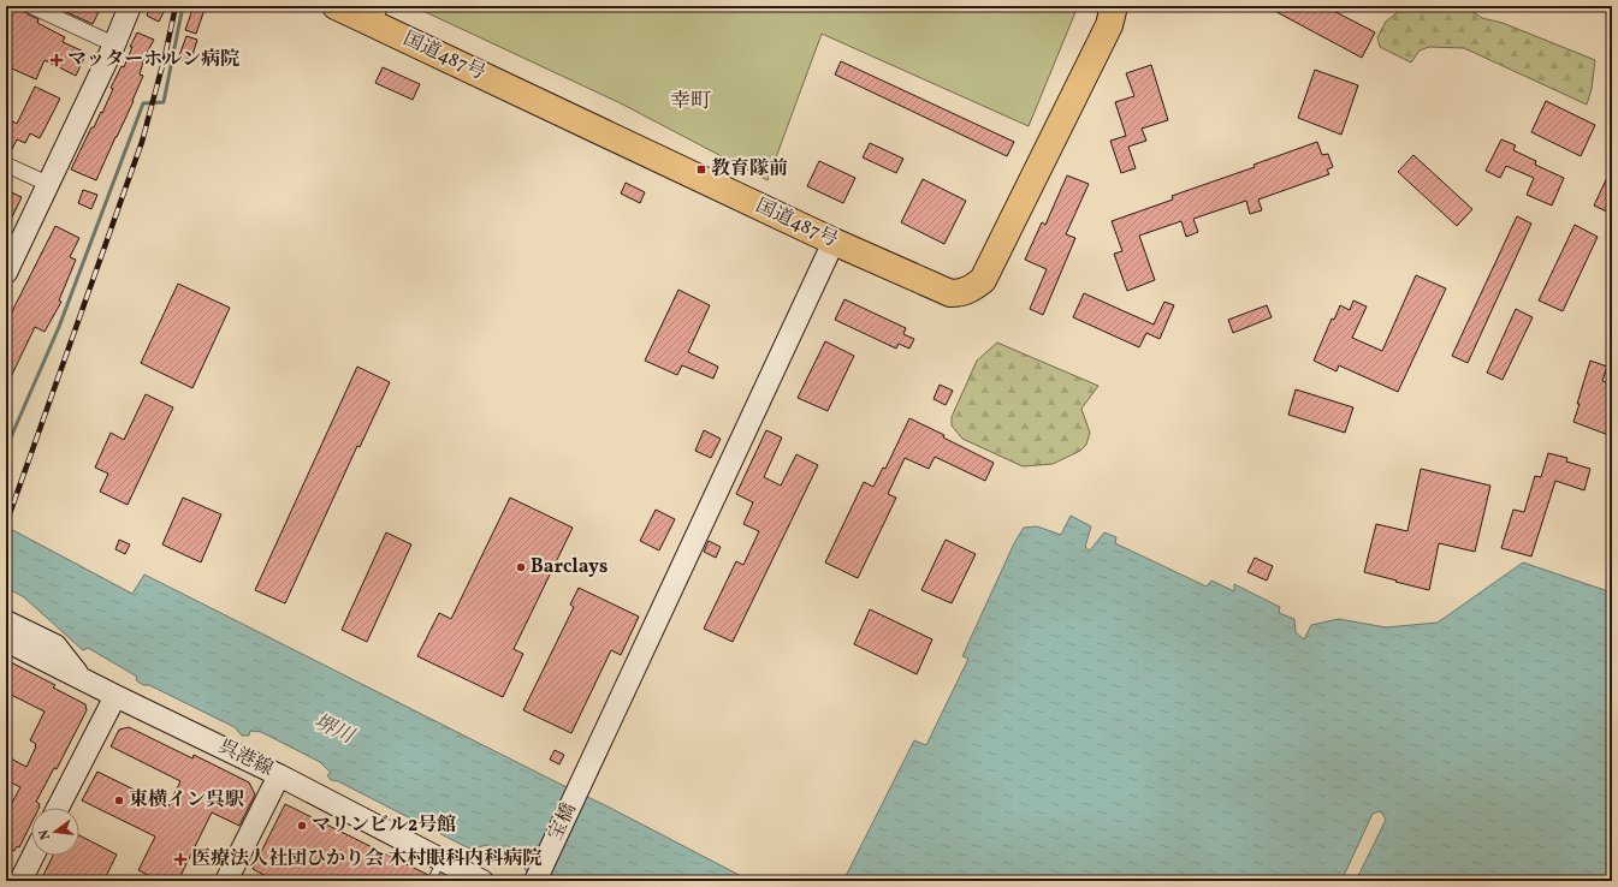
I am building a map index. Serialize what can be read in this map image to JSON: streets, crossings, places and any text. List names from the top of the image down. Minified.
{"streets":{"highway":["国道487号"],"street":["呉港線","宝橋"]},"crossings":[["国道487号","宝橋"]],"districts":["幸町"],"water":["堺川"],"places":{"health":["マッターホルン病院","医療法人社団ひかり会 木村眼科内科病院"],"transit":["教育隊前"],"other":["Barclays","東横イン呉駅","マリンビル2号館"]},"north":"left"}
